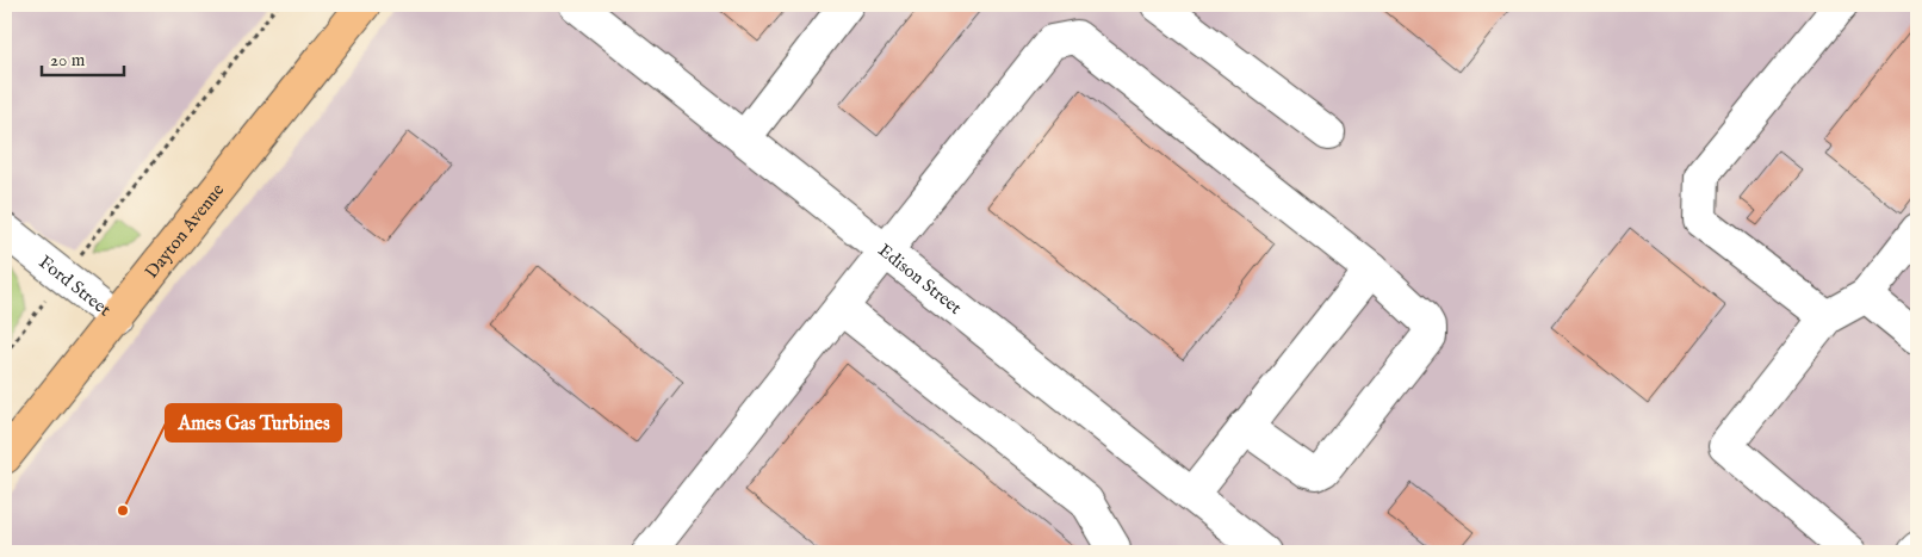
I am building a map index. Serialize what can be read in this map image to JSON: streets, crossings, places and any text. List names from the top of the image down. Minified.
{"streets":{"main road":["Dayton Avenue"],"street":["Edison Street","Ford Street"]},"crossings":[["Dayton Avenue","Ford Street"]],"places":["Ames Gas Turbines"],"scale_bar":"20 m"}
